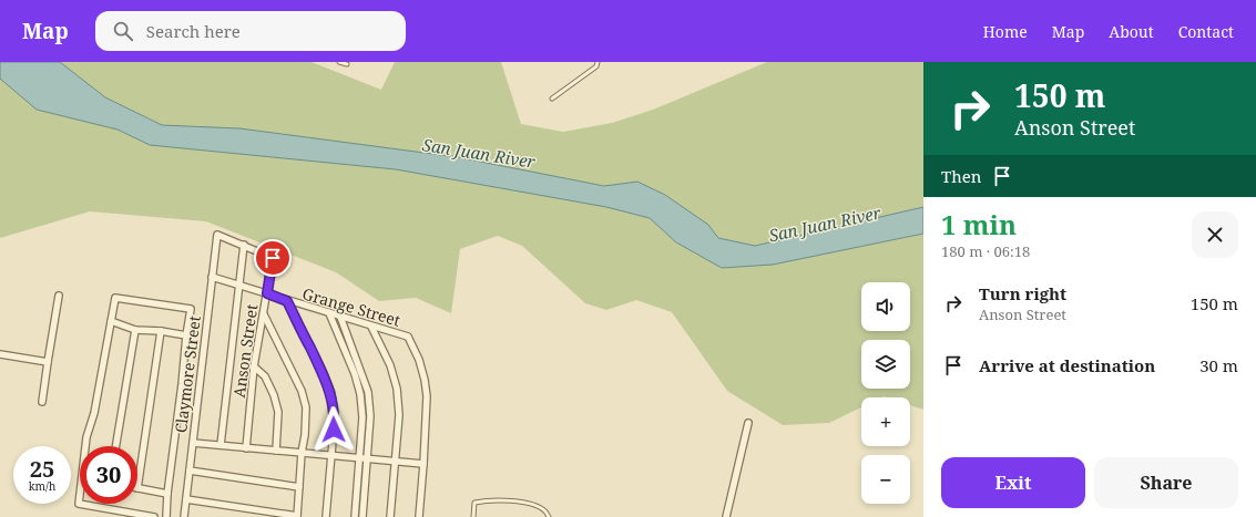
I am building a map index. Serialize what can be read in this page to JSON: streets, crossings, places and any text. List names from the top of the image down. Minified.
{"streets":{"street":["Grange Street","Anson Street","Claymore Street"]},"crossings":[["Grange Street","Anson Street"],["Grange Street","Claymore Street"],["Anson Street","Claymore Street"]],"water":["San Juan River"],"page":{"header":"Map","search":"Search here","nav":["Home","Map","About","Contact"],"turn":["150 m","Anson Street"],"then":"Then","heading":["1 min","180 m · 06:18"],"list":[{"name":"Turn right","note":"Anson Street","value":"150 m"},{"name":"Arrive at destination","value":"30 m"}],"map_buttons":["+","−"],"speed":"25 km/h","limit":"30","buttons":["Exit","Share"]}}
